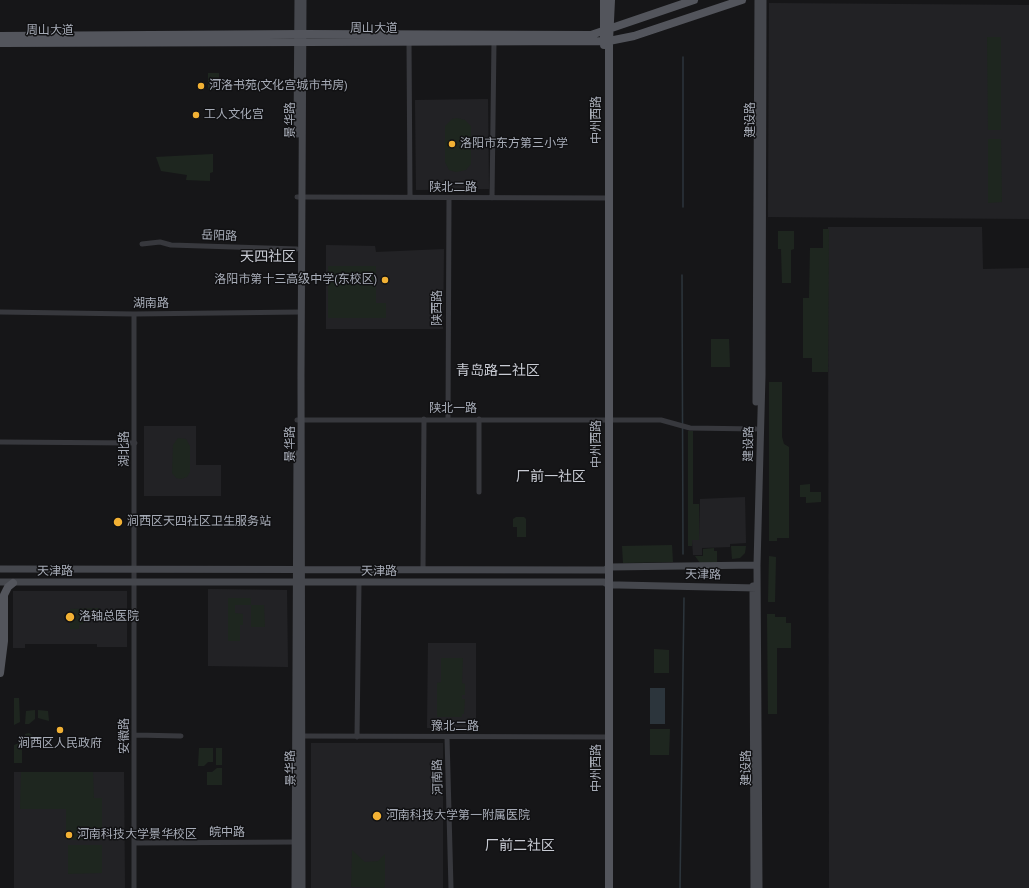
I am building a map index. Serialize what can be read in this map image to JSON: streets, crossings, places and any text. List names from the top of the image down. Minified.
{"streets":{"main road":["周山大道","景华路","中州西路","建设路","天津路"],"street":["陕北二路","岳阳路","湖南路","陕西路","陕北一路","湖北路","豫北二路","安徽路","河南路","皖中路"]},"crossings":[["周山大道","景华路"],["周山大道","中州西路"],["景华路","陕北二路"],["景华路","岳阳路"],["景华路","湖南路"],["景华路","陕北一路"],["景华路","天津路"],["景华路","豫北二路"],["景华路","皖中路"],["中州西路","陕北二路"],["中州西路","陕北一路"],["中州西路","天津路"],["中州西路","豫北二路"],["建设路","陕北一路"],["建设路","天津路"],["陕北二路","陕西路"],["湖南路","湖北路"],["陕西路","陕北一路"],["湖北路","天津路"],["湖北路","安徽路"],["天津路","安徽路"],["豫北二路","河南路"],["安徽路","皖中路"]],"districts":["天四社区","青岛路二社区","厂前一社区","厂前二社区"],"places":["河洛书苑(文化宫城市书房)","工人文化宫","洛阳市东方第三小学","洛阳市第十三高级中学(东校区)","涧西区天四社区卫生服务站","洛轴总医院","涧西区人民政府","河南科技大学第一附属医院","河南科技大学景华校区"]}
